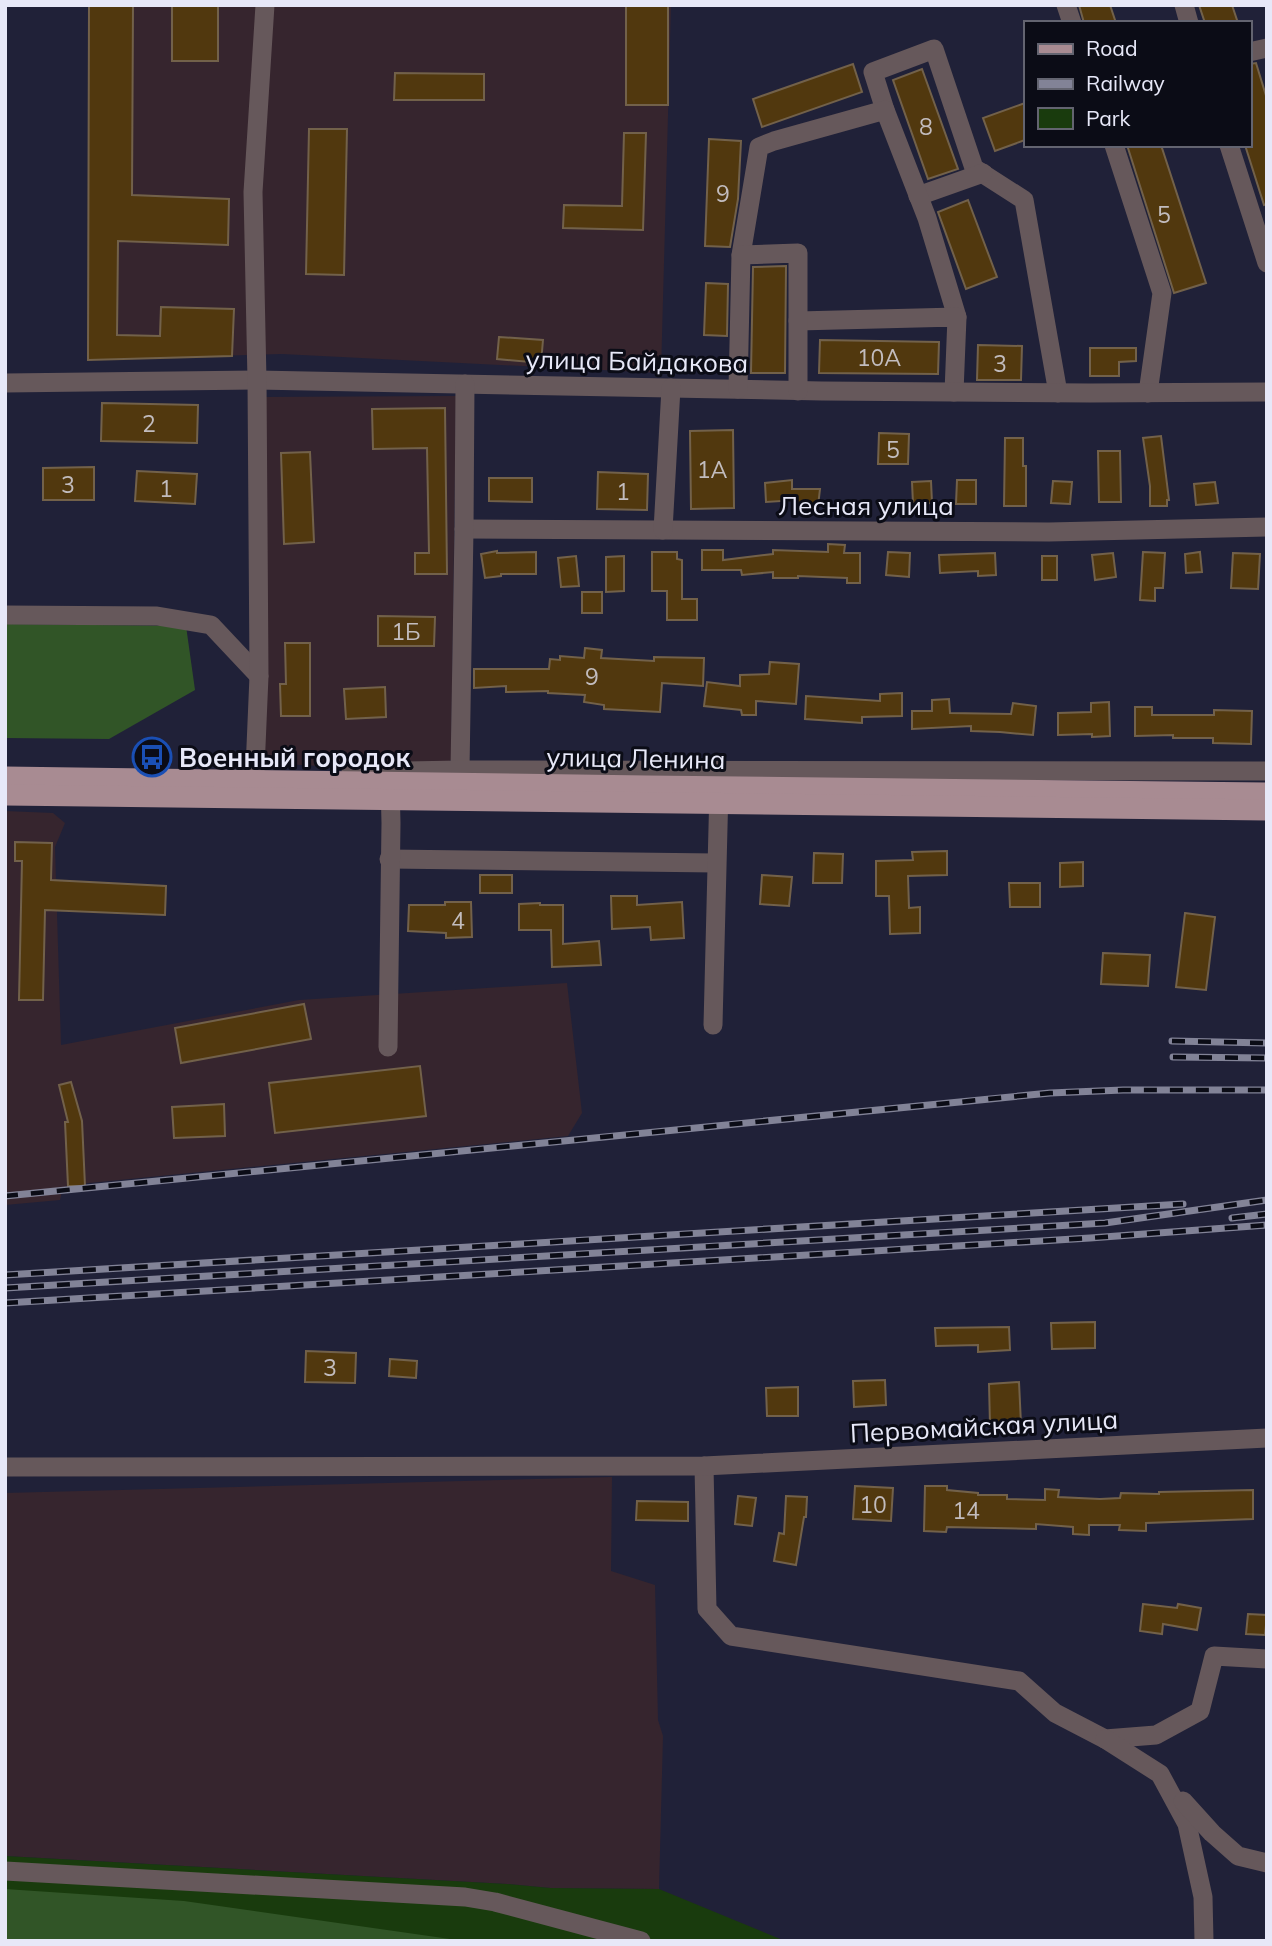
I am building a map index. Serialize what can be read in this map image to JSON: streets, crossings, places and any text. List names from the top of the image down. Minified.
{"streets":{"main road":["улица Ленина"],"street":["улица Байдакова","Лесная улица","Первомайская улица"]},"places":{"bus stop":["Военный городок"]},"house_numbers":["8","9","5","10А","3","2","5","1А","3","1","1","1Б","9","4","3","10","14"],"legend":["Road","Railway","Park"]}
